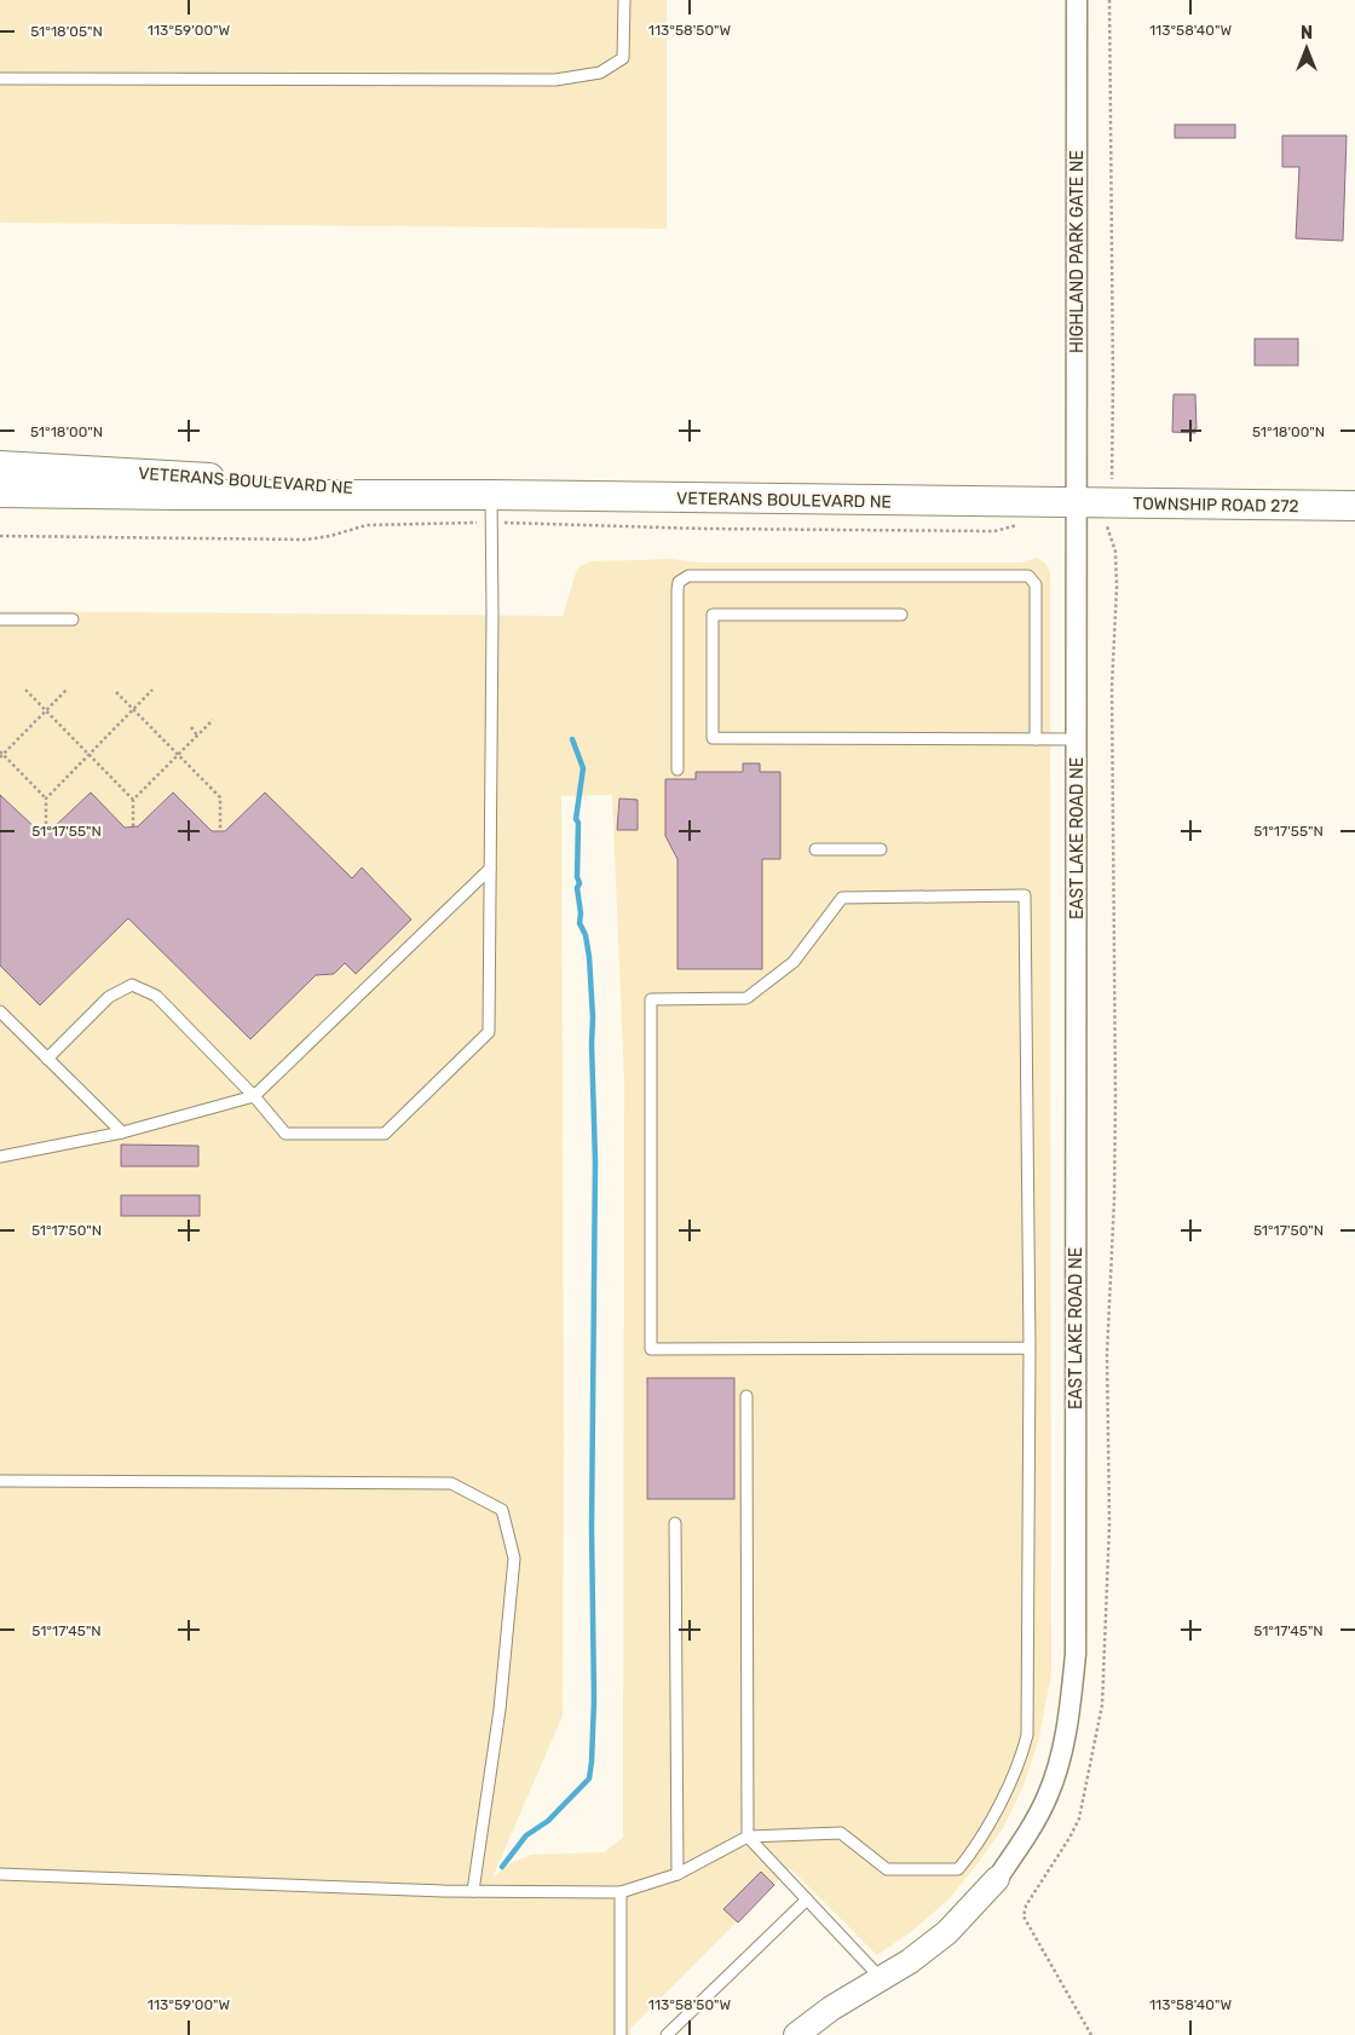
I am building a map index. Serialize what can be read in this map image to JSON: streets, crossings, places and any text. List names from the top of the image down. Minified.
{"streets":{"main road":["VETERANS BOULEVARD NE","TOWNSHIP ROAD 272"],"street":["HIGHLAND PARK GATE NE","EAST LAKE ROAD NE"]},"crossings":[["HIGHLAND PARK GATE NE","VETERANS BOULEVARD NE"],["HIGHLAND PARK GATE NE","TOWNSHIP ROAD 272"],["HIGHLAND PARK GATE NE","EAST LAKE ROAD NE"],["VETERANS BOULEVARD NE","TOWNSHIP ROAD 272"],["VETERANS BOULEVARD NE","EAST LAKE ROAD NE"],["TOWNSHIP ROAD 272","EAST LAKE ROAD NE"]],"north":"top","coordinates":["113°59'00\"W","113°58'50\"W","113°58'40\"W","51°18'05\"N","51°18'00\"N","51°17'55\"N","51°17'50\"N","51°17'45\"N"]}
